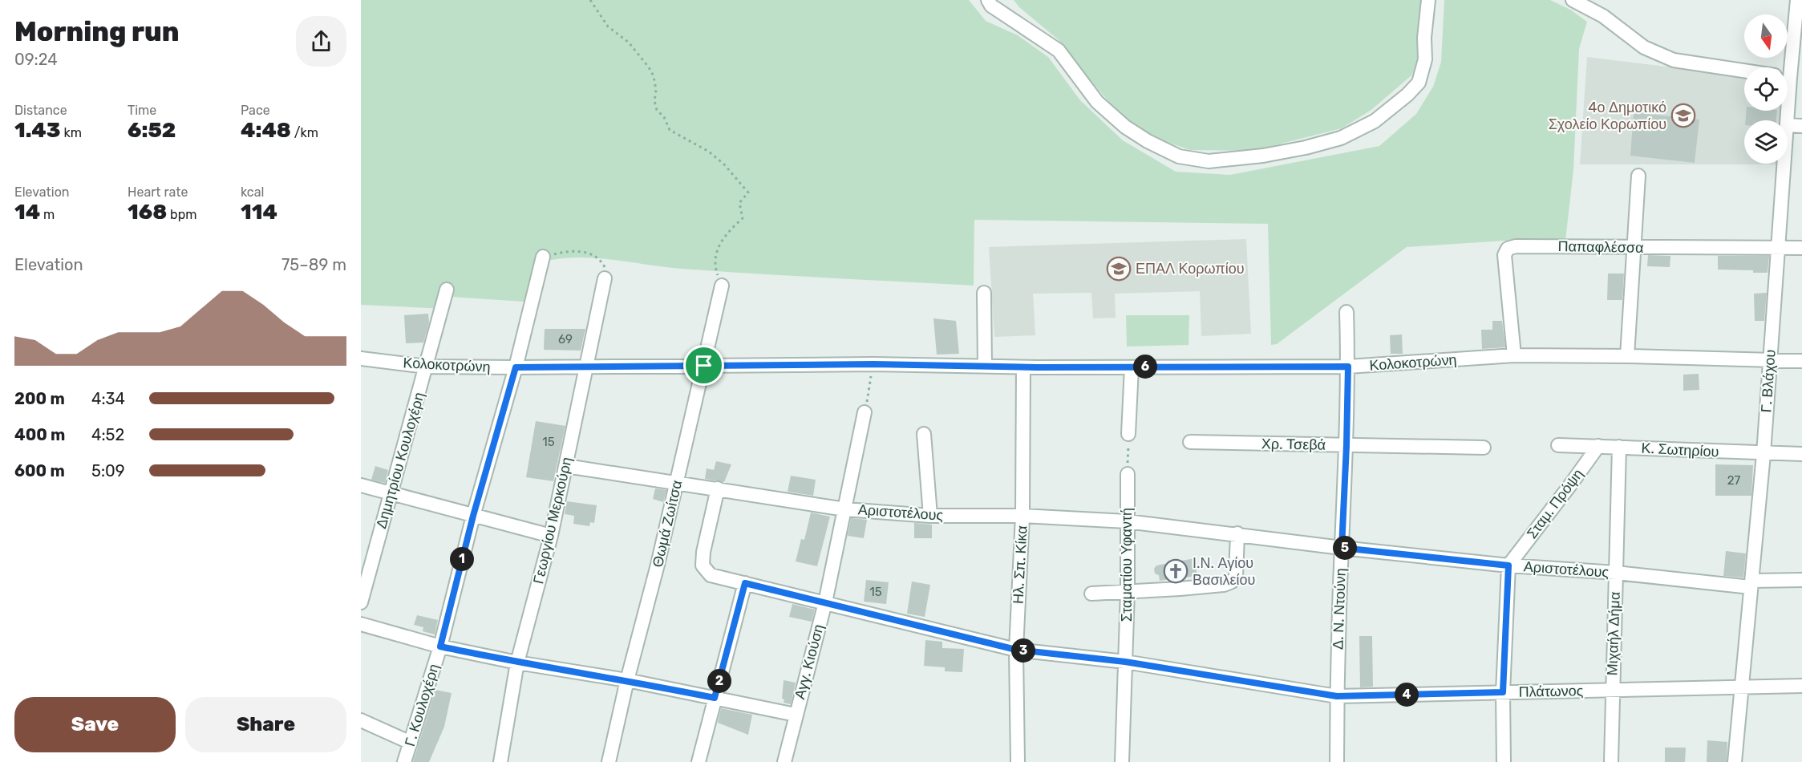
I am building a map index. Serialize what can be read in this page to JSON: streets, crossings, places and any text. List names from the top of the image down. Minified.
{"streets":{"street":["Παπαφλέσσα","Κολοκοτρώνη","Γ. Βλάχου","Χρ. Τσεβά","Κ. Σωτηρίου","Δημητρίου Κουλοχέρη","Σταμ. Πρόψη","Αριστοτέλους","Γεωργίου Μερκούρη","Θωμά Ζωίτσα","Ηλ. Σπ. Κίκα","Σταματίου Υφαντή","Δ. Ν. Ντούνη","Μιχαήλ Δήμα","Αγγ. Κιούση","Πλάτωνος","Γ. Κουλοχέρη"]},"crossings":[["Παπαφλέσσα","Κολοκοτρώνη"],["Παπαφλέσσα","Γ. Βλάχου"],["Κολοκοτρώνη","Γ. Βλάχου"],["Κολοκοτρώνη","Δημητρίου Κουλοχέρη"],["Κολοκοτρώνη","Γεωργίου Μερκούρη"],["Κολοκοτρώνη","Θωμά Ζωίτσα"],["Κολοκοτρώνη","Ηλ. Σπ. Κίκα"],["Κολοκοτρώνη","Δ. Ν. Ντούνη"],["Κολοκοτρώνη","Γ. Κουλοχέρη"],["Γ. Βλάχου","Κ. Σωτηρίου"],["Γ. Βλάχου","Αριστοτέλους"],["Γ. Βλάχου","Πλάτωνος"],["Χρ. Τσεβά","Δ. Ν. Ντούνη"],["Κ. Σωτηρίου","Σταμ. Πρόψη"],["Κ. Σωτηρίου","Μιχαήλ Δήμα"],["Σταμ. Πρόψη","Αριστοτέλους"],["Αριστοτέλους","Γεωργίου Μερκούρη"],["Αριστοτέλους","Θωμά Ζωίτσα"],["Αριστοτέλους","Ηλ. Σπ. Κίκα"],["Αριστοτέλους","Σταματίου Υφαντή"],["Αριστοτέλους","Δ. Ν. Ντούνη"],["Αριστοτέλους","Μιχαήλ Δήμα"],["Αριστοτέλους","Αγγ. Κιούση"],["Αριστοτέλους","Πλάτωνος"],["Ηλ. Σπ. Κίκα","Πλάτωνος"],["Σταματίου Υφαντή","Πλάτωνος"],["Δ. Ν. Ντούνη","Πλάτωνος"],["Μιχαήλ Δήμα","Πλάτωνος"],["Αγγ. Κιούση","Πλάτωνος"]],"places":{"school or university":["4ο Δημοτικό Σχολείο Κορωπίου","ΕΠΑΛ Κορωπίου"],"church":["Ι.Ν. Αγίου Βασιλείου"]},"house_numbers":["69","15","27","15"],"north":"bottom","page":{"heading":["Morning run","09:24"],"stats":[["Distance","1.43 km"],["Time","6:52"],["Pace","4:48 /km"],["Elevation","14 m"],["Heart rate","168 bpm"],["kcal","114"]],"chart":["Elevation","75–89 m"],"pins":["6","5","1","3","2","4"],"list":[{"name":"200 m","note":"4:34"},{"name":"400 m","note":"4:52"},{"name":"600 m","note":"5:09"}],"buttons":["Save","Share"]}}
